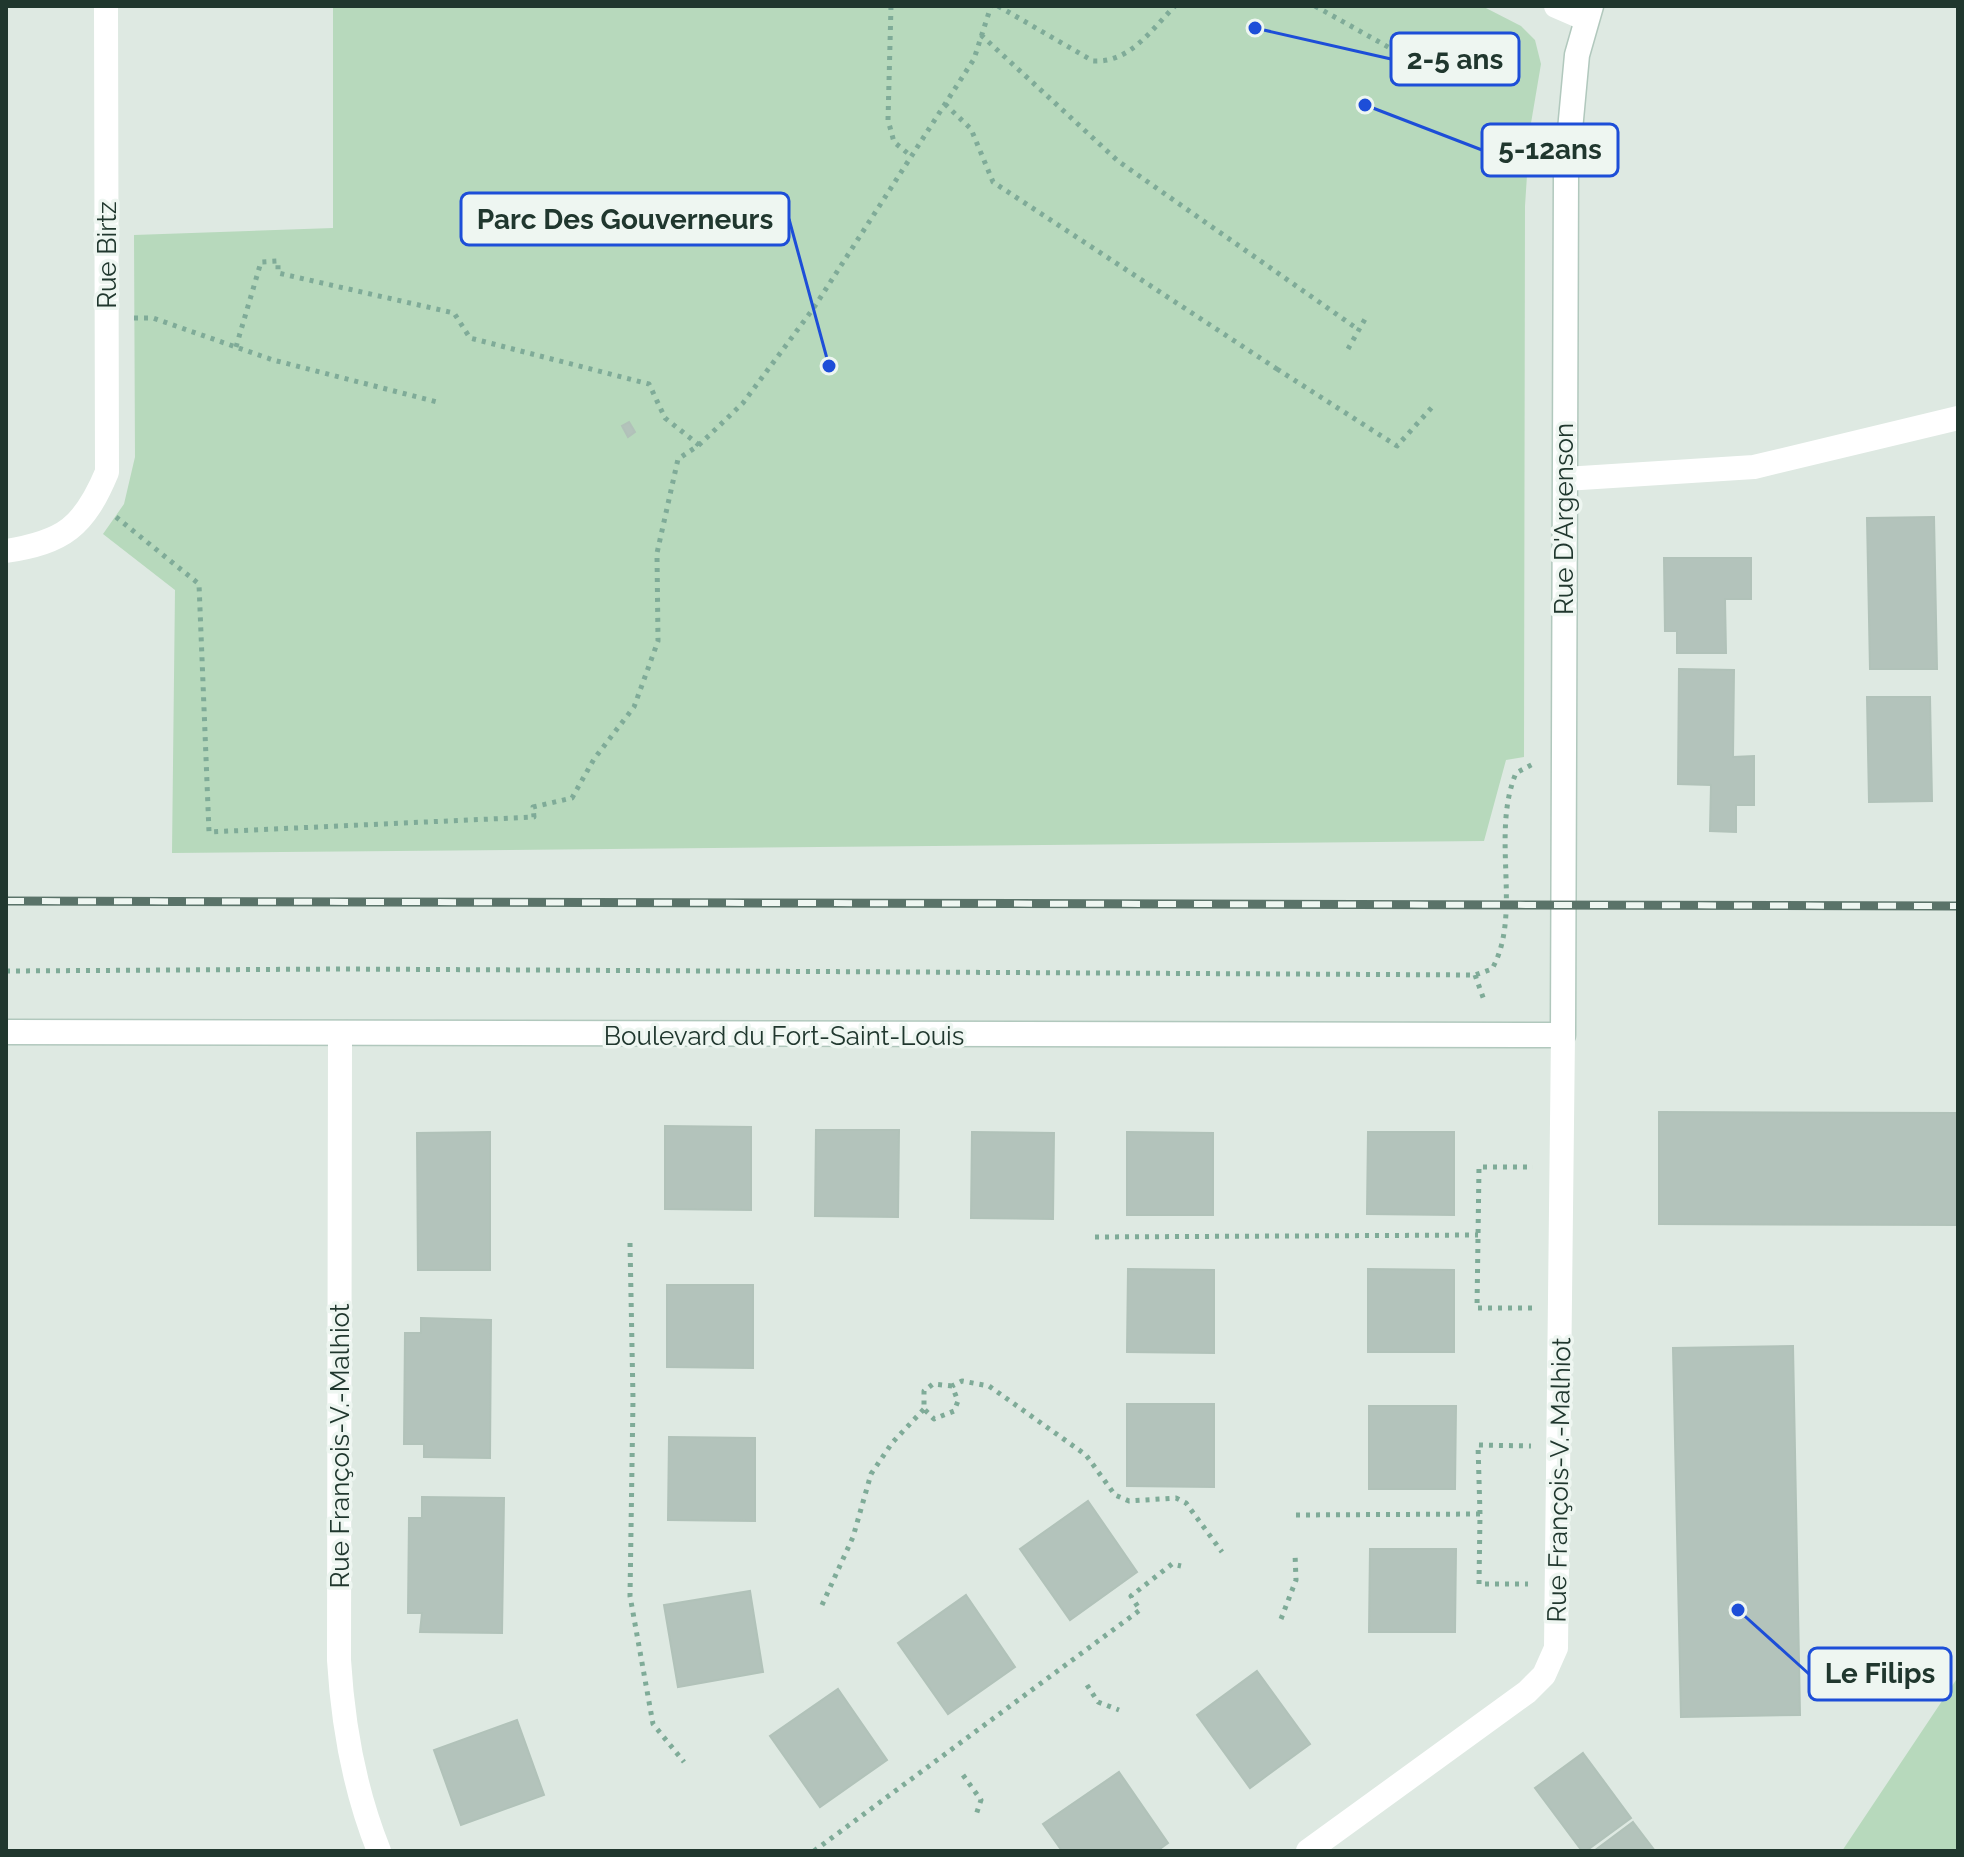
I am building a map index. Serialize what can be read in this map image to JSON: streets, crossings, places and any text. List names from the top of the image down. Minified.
{"streets":{"street":["Rue Birtz","Rue D'Argenson","Boulevard du Fort-Saint-Louis","Rue François-V.-Malhiot"]},"crossings":[["Rue D'Argenson","Boulevard du Fort-Saint-Louis"],["Rue D'Argenson","Rue François-V.-Malhiot"],["Boulevard du Fort-Saint-Louis","Rue François-V.-Malhiot"]],"places":["2-5 ans","5-12ans","Parc Des Gouverneurs","Le Filips"]}
